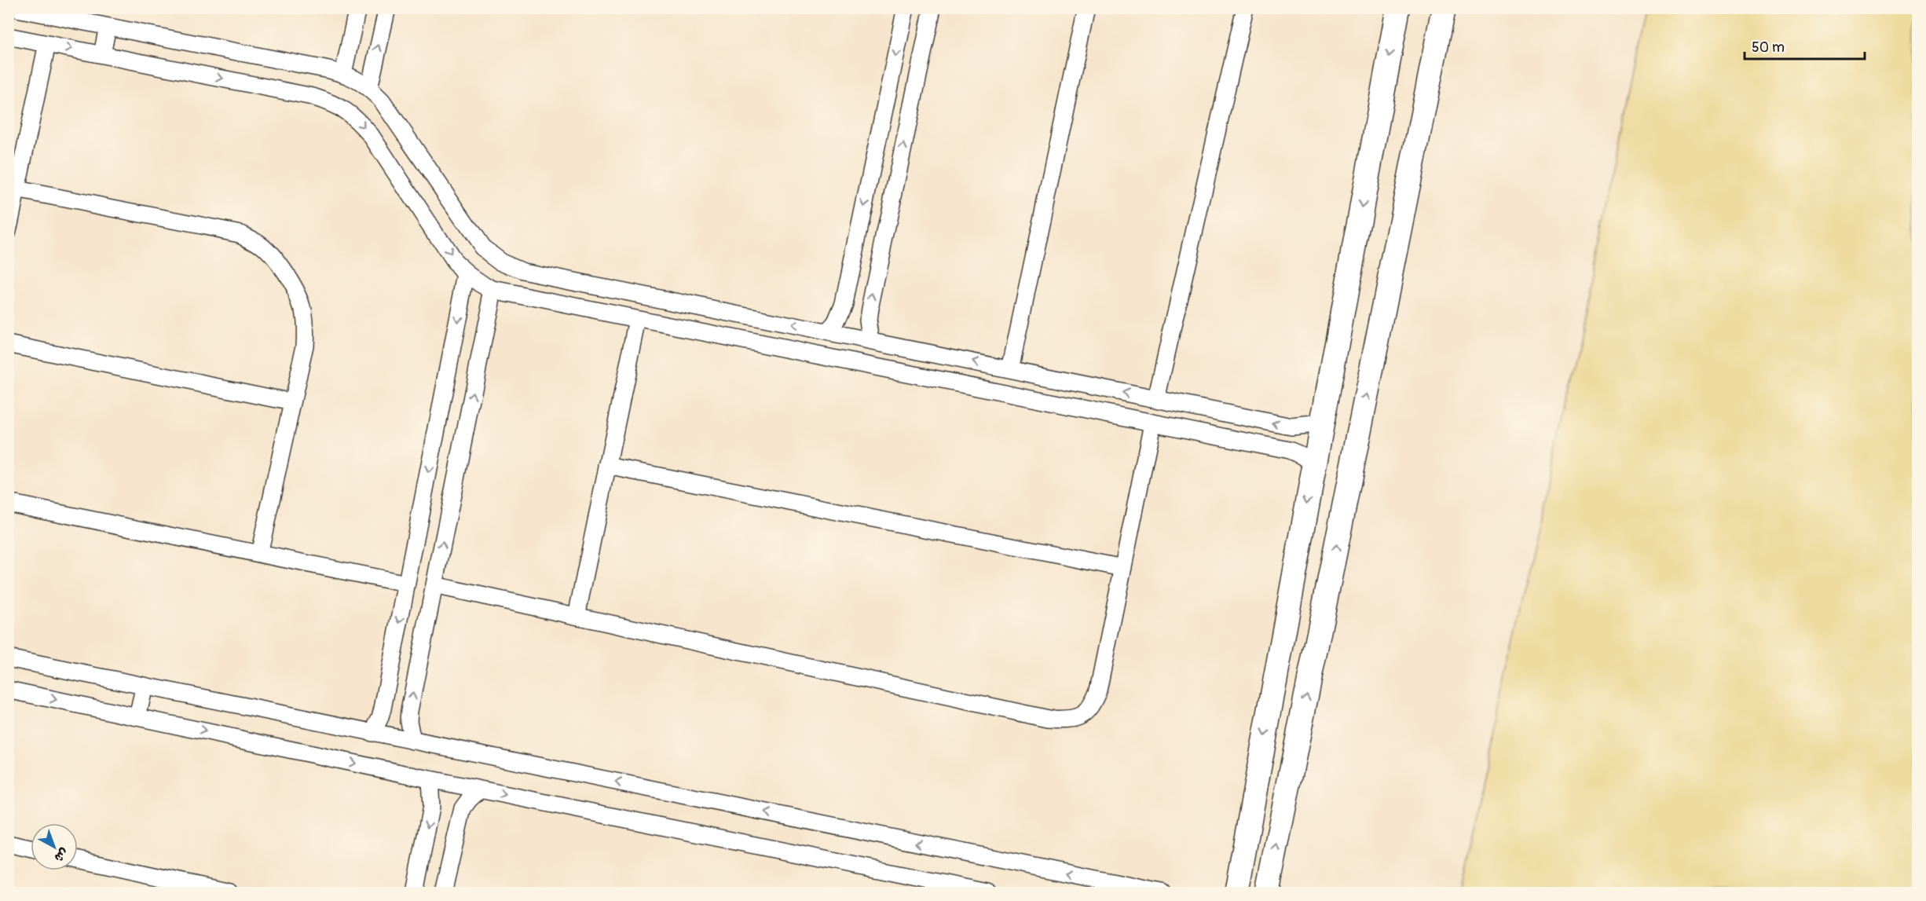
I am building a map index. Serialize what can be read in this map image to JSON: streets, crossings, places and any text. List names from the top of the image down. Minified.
{"scale_bar":"50 m","north":"bottom right"}
